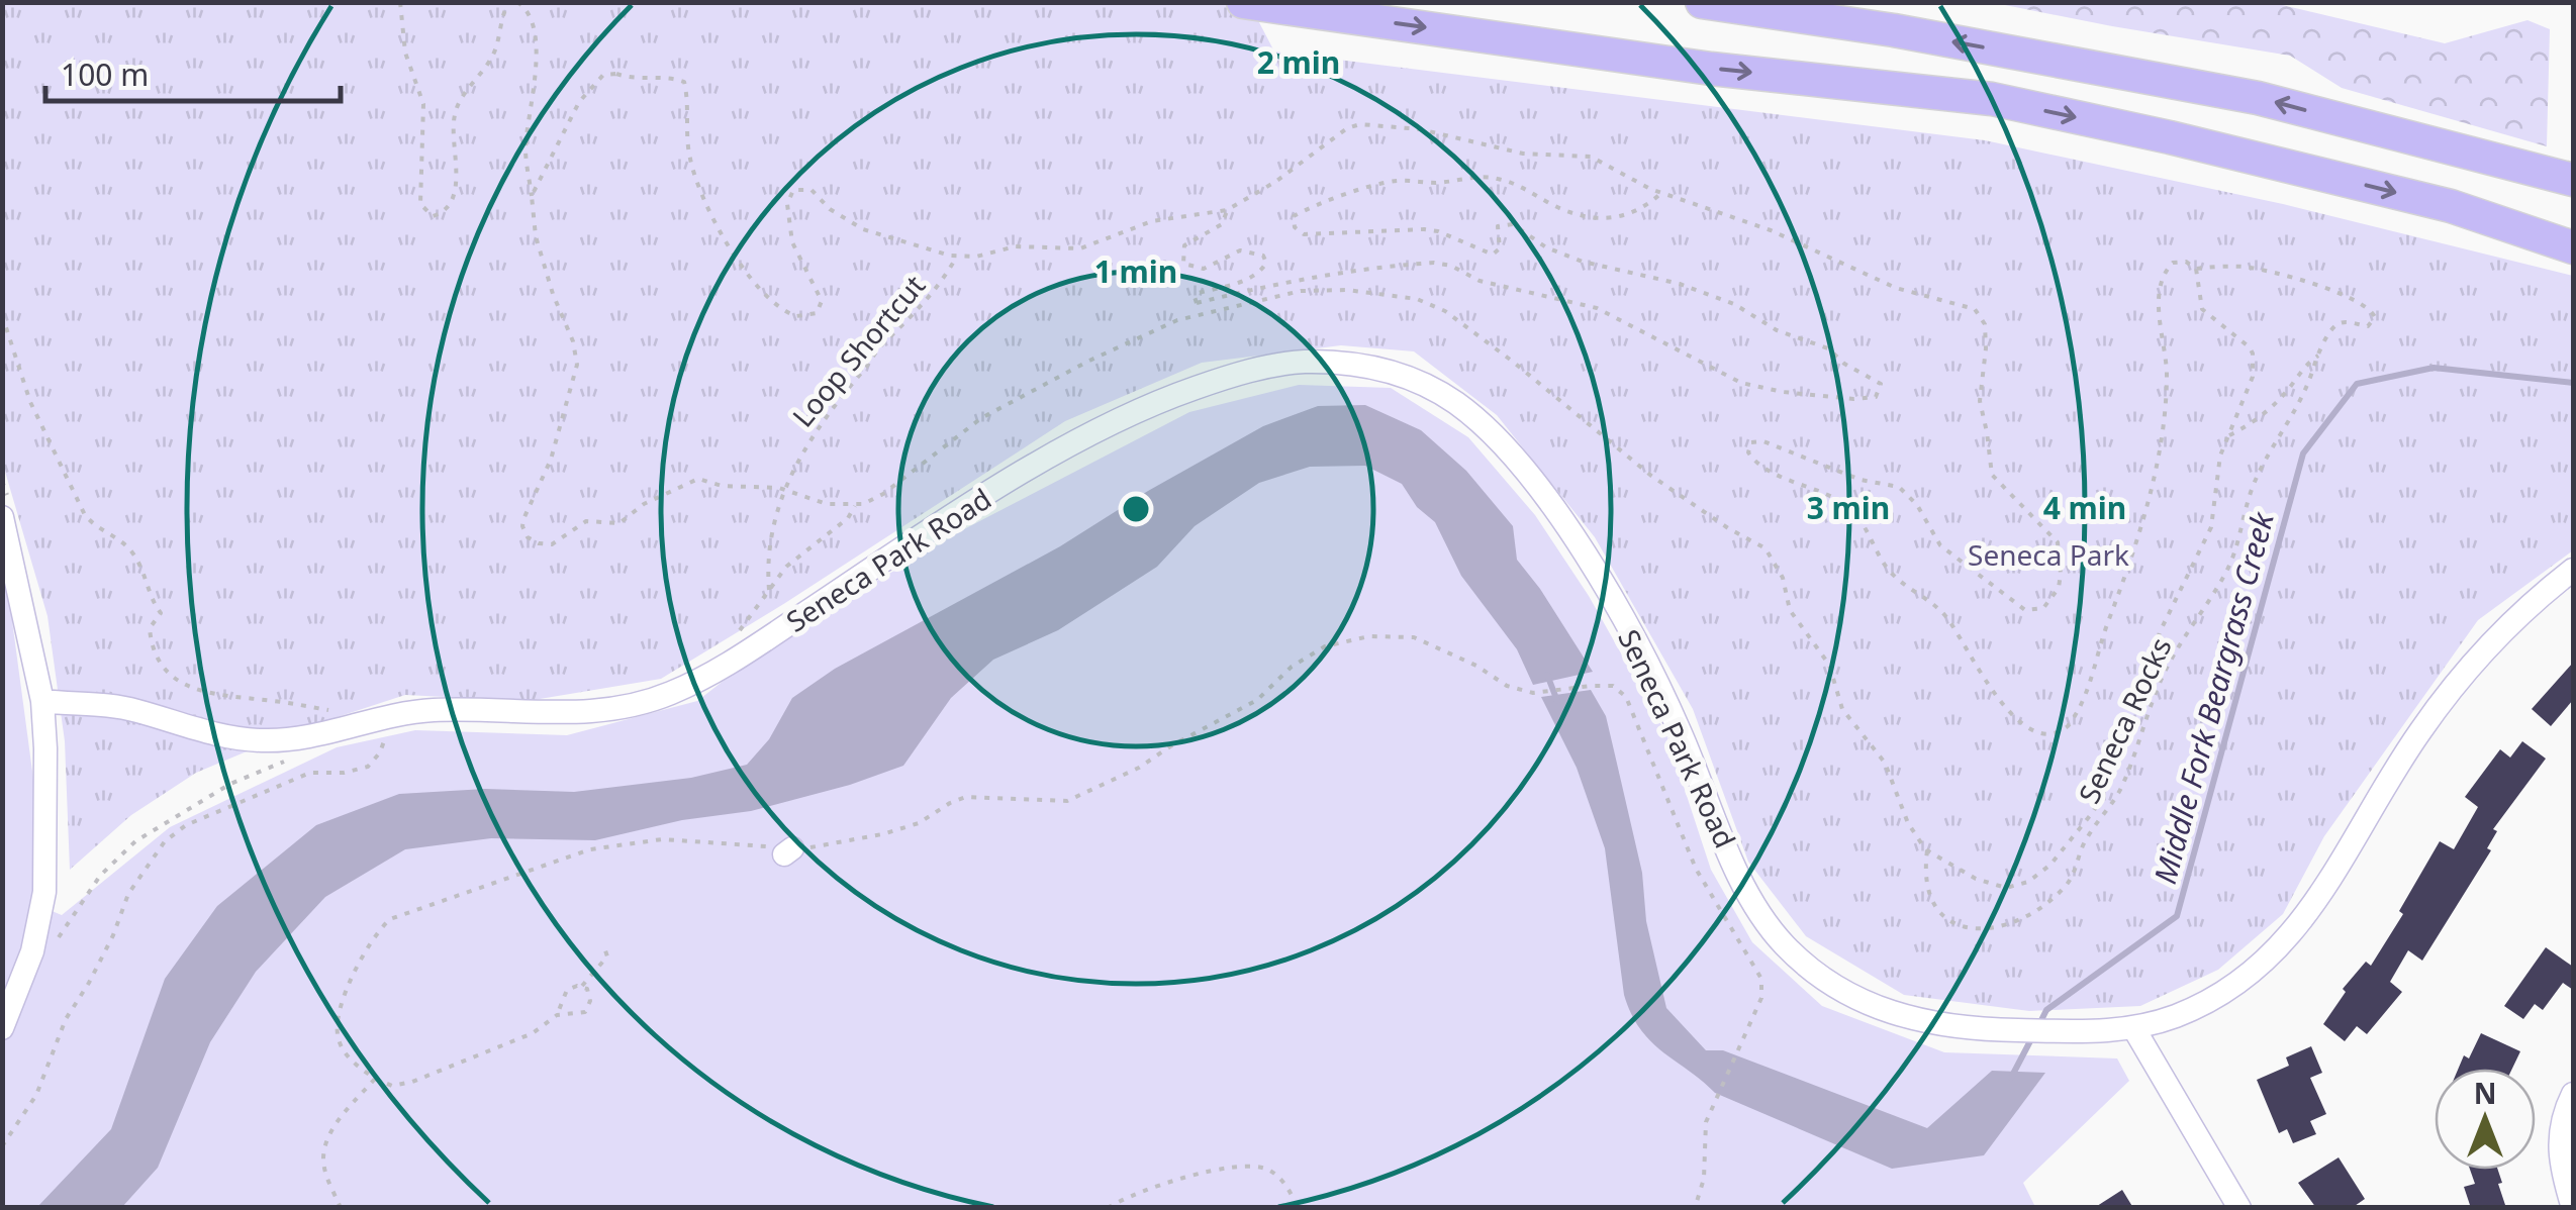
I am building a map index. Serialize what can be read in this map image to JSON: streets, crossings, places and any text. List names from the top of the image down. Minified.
{"streets":{"street":["Seneca Park Road"],"path":["Loop Shortcut","Seneca Rocks"]},"water":["Middle Fork Beargrass Creek"],"parks":["Seneca Park"],"scale_bar":"100 m","north":"top","rings":["2 min","1 min","3 min","4 min"]}
